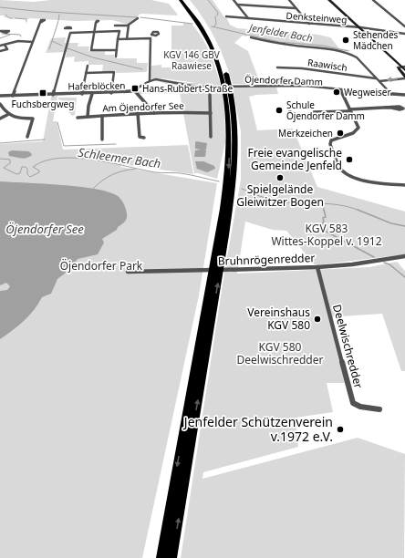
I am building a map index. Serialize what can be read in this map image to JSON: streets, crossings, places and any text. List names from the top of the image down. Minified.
{"streets":{"street":["Denksteinweg","Raawisch","Öjendorfer Damm","Haferblöcken","Am Öjendorfer See","Bruhnrögenredder","Deelwischredder"]},"crossings":[["Öjendorfer Damm","Haferblöcken"],["Bruhnrögenredder","Deelwischredder"]],"water":["Jenfelder Bach","Schleemer Bach","Öjendorfer See"],"parks":["KGV 146 GBV Raawiese","KGV 583 Wittes-Koppel v. 1912","Öjendorfer Park","KGV 580 Deelwischredder"],"places":{"other":["Stehendes Mädchen","Wegweiser","Schule Öjendorfer Damm","Merkzeichen","Freie evangelische Gemeinde Jenfeld","Spielgelände Gleiwitzer Bogen","Vereinshaus KGV 580","Jenfelder Schützenverein v.1972 e.V."],"transit":["Hans-Rubbert-Straße","Fuchsbergweg"]}}
